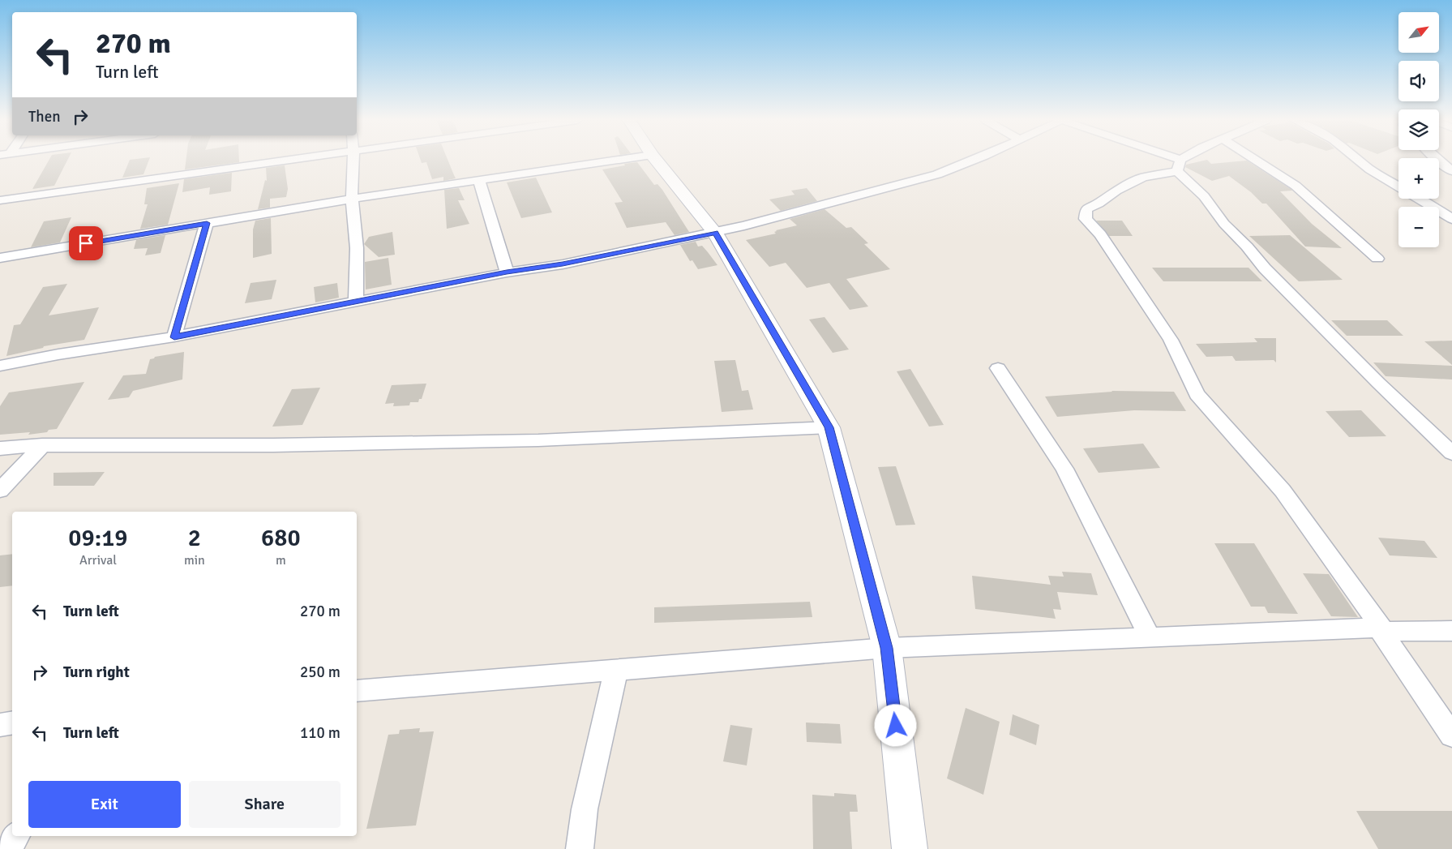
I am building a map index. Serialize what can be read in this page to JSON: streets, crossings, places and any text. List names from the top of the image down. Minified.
{"north":"top right","page":{"map_buttons":["+","−"],"turn":["270 m","Turn left"],"then":"Then","eta":["09:19","Arrival","2","min","680","m"],"list":[{"name":"Turn left","value":"270 m"},{"name":"Turn right","value":"250 m"},{"name":"Turn left","value":"110 m"}],"buttons":["Exit","Share"]}}
